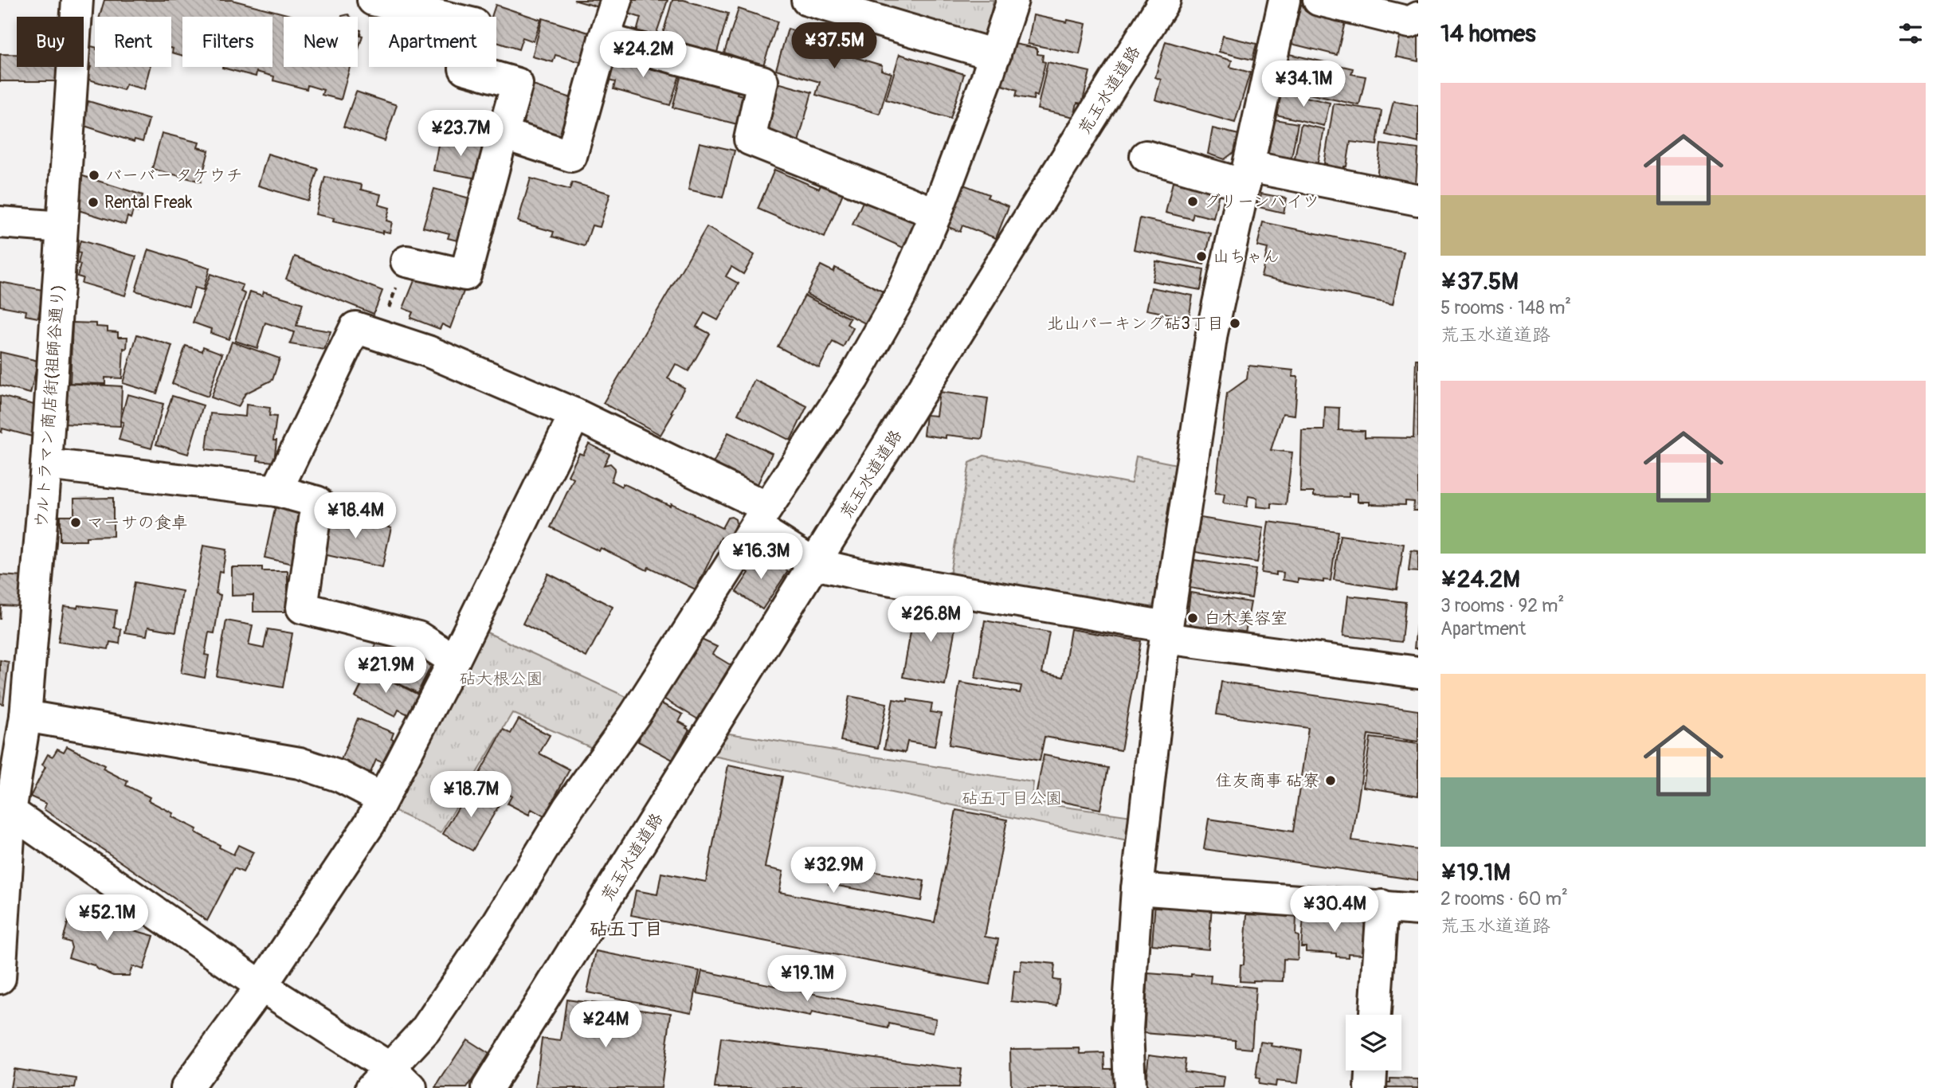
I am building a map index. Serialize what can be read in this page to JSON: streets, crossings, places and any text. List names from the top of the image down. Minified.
{"streets":{"street":["荒玉水道道路","ウルトラマン商店街(祖師谷通り)"]},"districts":["砧五丁目"],"parks":["砧大根公園","砧五丁目公園"],"places":["バーバー タケウチ","グリーンハイツ","Rental Freak","山ちゃん","北山パーキング砧3丁目","マーサの食卓","白木美容室","住友商事 砧寮"],"page":{"heading":"14 homes","chip":["Buy","Rent","Filters","New","Apartment"],"price":["¥37.5M","¥24.2M","¥34.1M","¥23.7M","¥18.4M","¥16.3M","¥26.8M","¥21.9M","¥18.7M","¥32.9M","¥30.4M","¥52.1M","¥19.1M","¥24M"],"list":[{"name":"¥37.5M","note":"5 rooms · 148 m² · 荒玉水道道路"},{"name":"¥24.2M","note":"3 rooms · 92 m² · Apartment"},{"name":"¥19.1M","note":"2 rooms · 60 m² · 荒玉水道道路"}]}}
